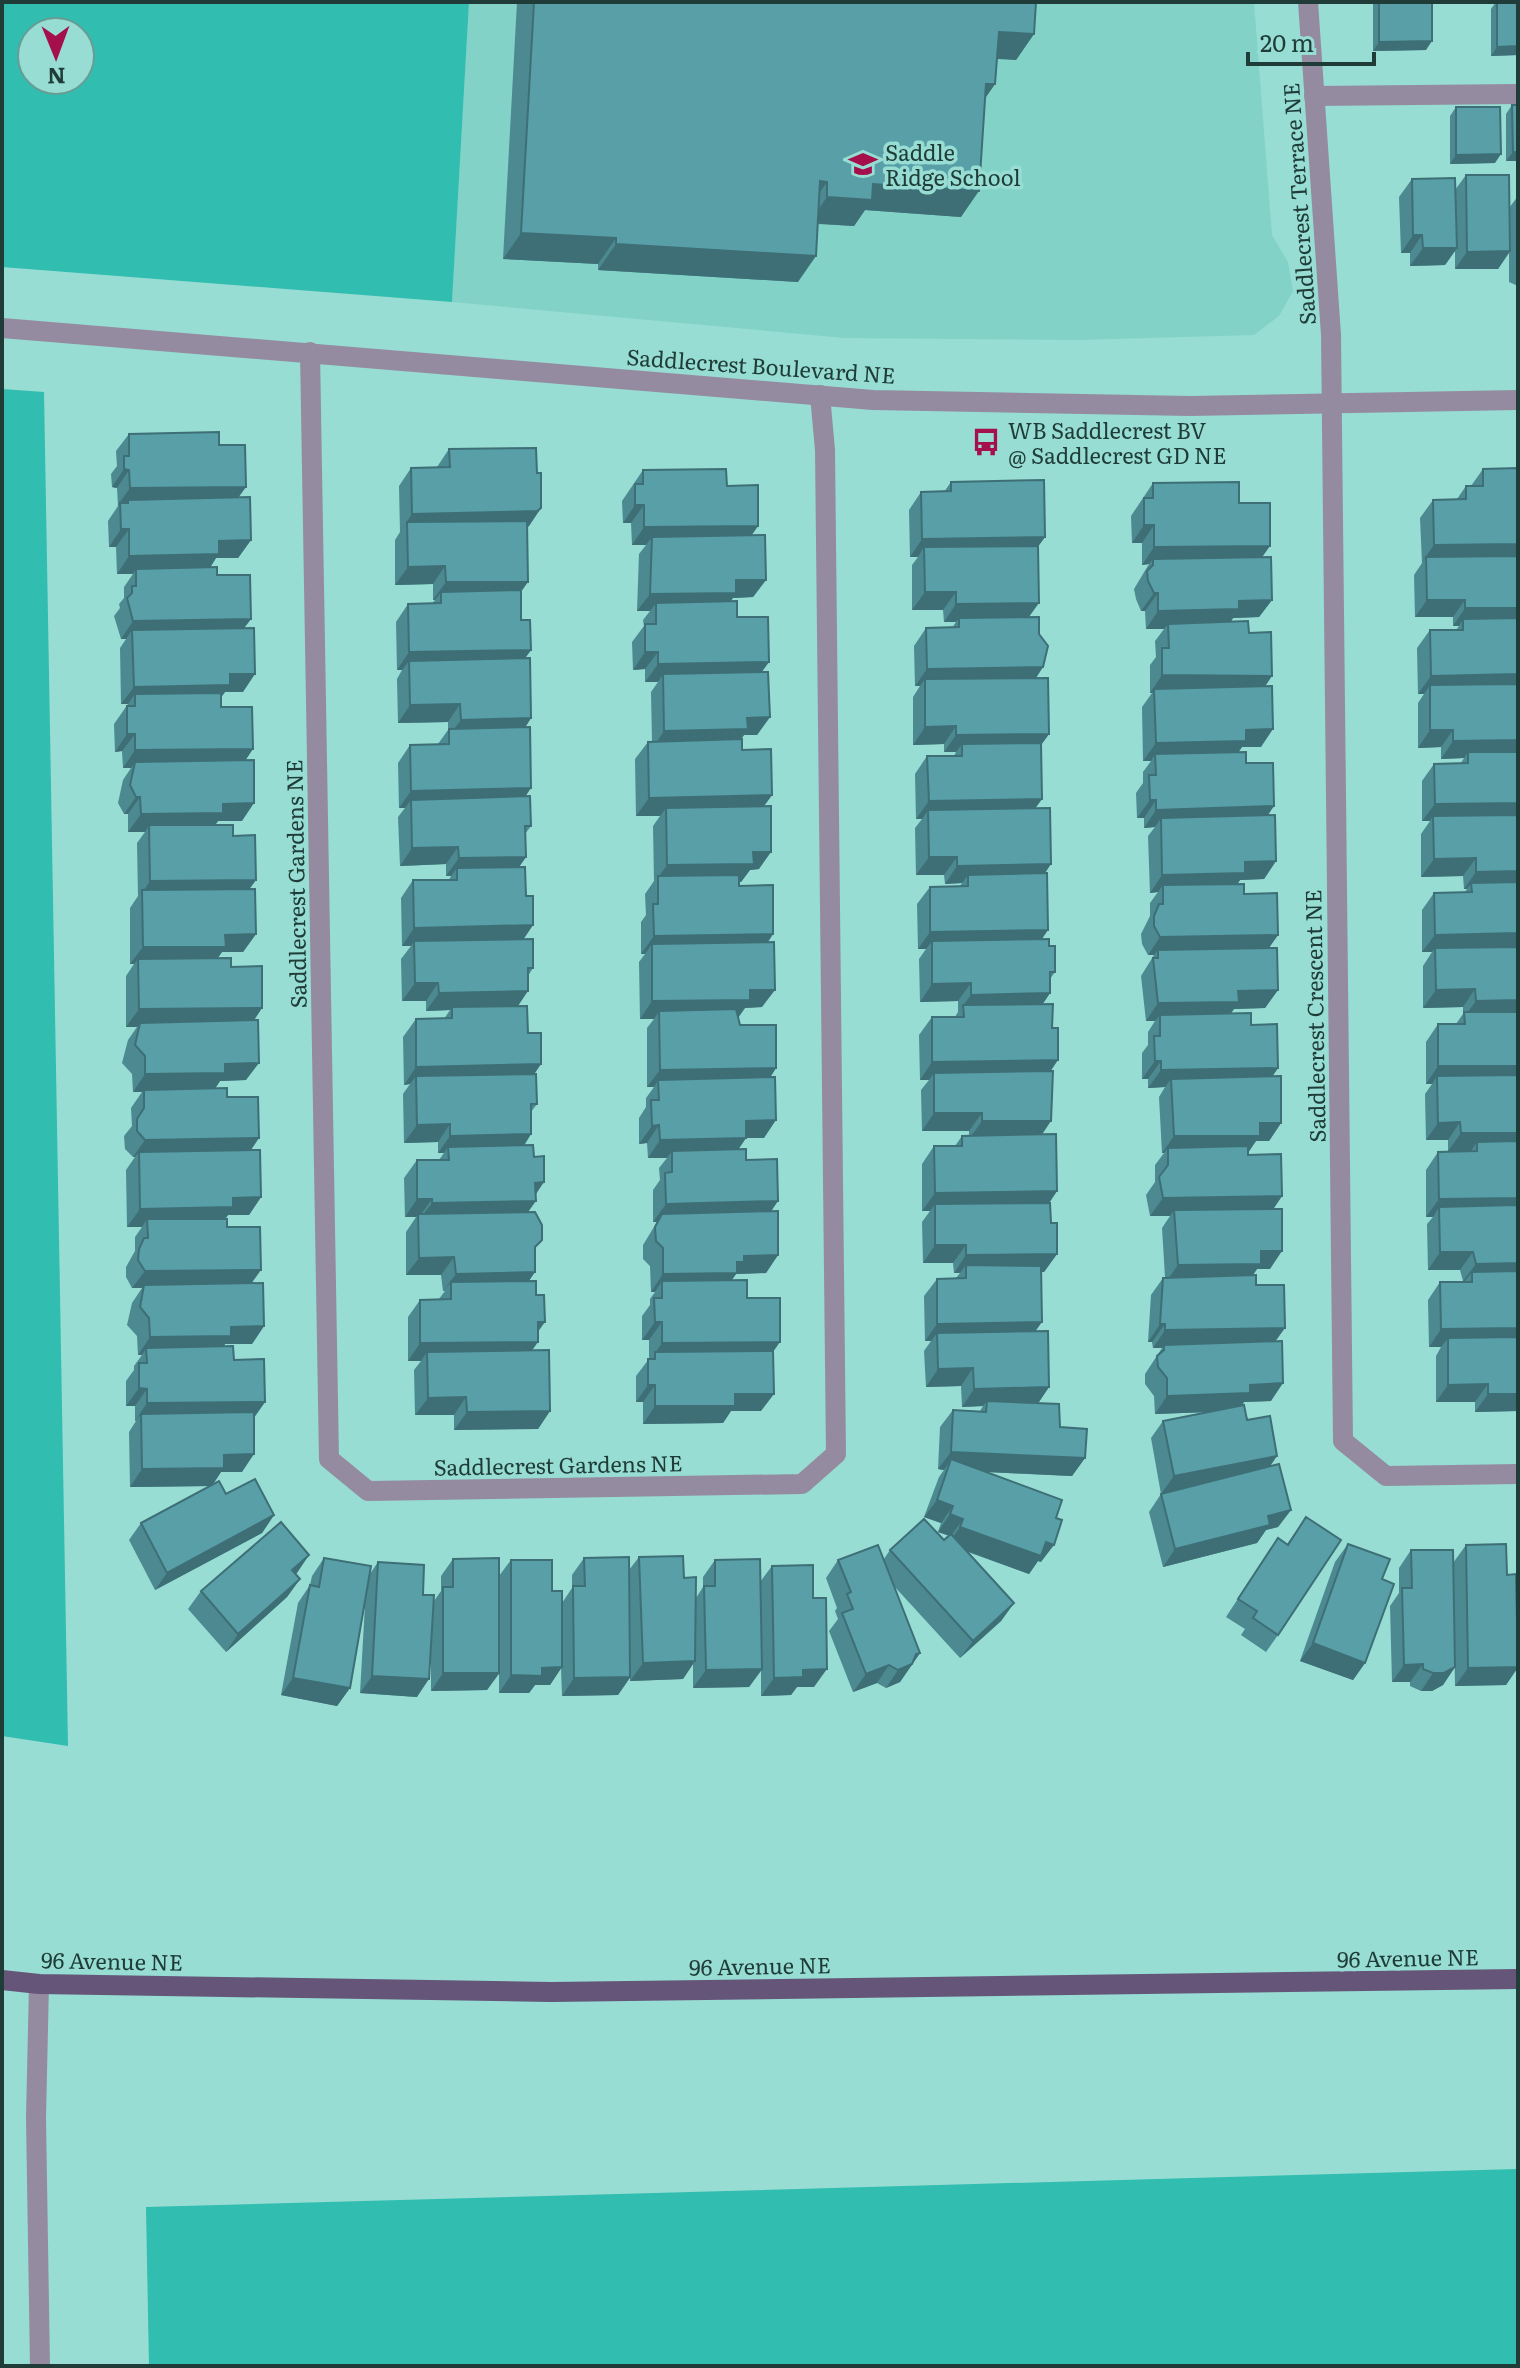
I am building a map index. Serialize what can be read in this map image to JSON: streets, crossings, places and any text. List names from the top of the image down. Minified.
{"streets":{"main road":["96 Avenue NE"],"street":["Saddlecrest Terrace NE","Saddlecrest Boulevard NE","Saddlecrest Gardens NE","Saddlecrest Crescent NE"]},"crossings":[["Saddlecrest Terrace NE","Saddlecrest Boulevard NE"],["Saddlecrest Terrace NE","Saddlecrest Crescent NE"],["Saddlecrest Boulevard NE","Saddlecrest Gardens NE"],["Saddlecrest Boulevard NE","Saddlecrest Crescent NE"]],"places":{"school or university":["Saddle Ridge School"],"bus stop":["WB Saddlecrest BV @ Saddlecrest GD NE"]},"scale_bar":"20 m","north":"bottom"}
